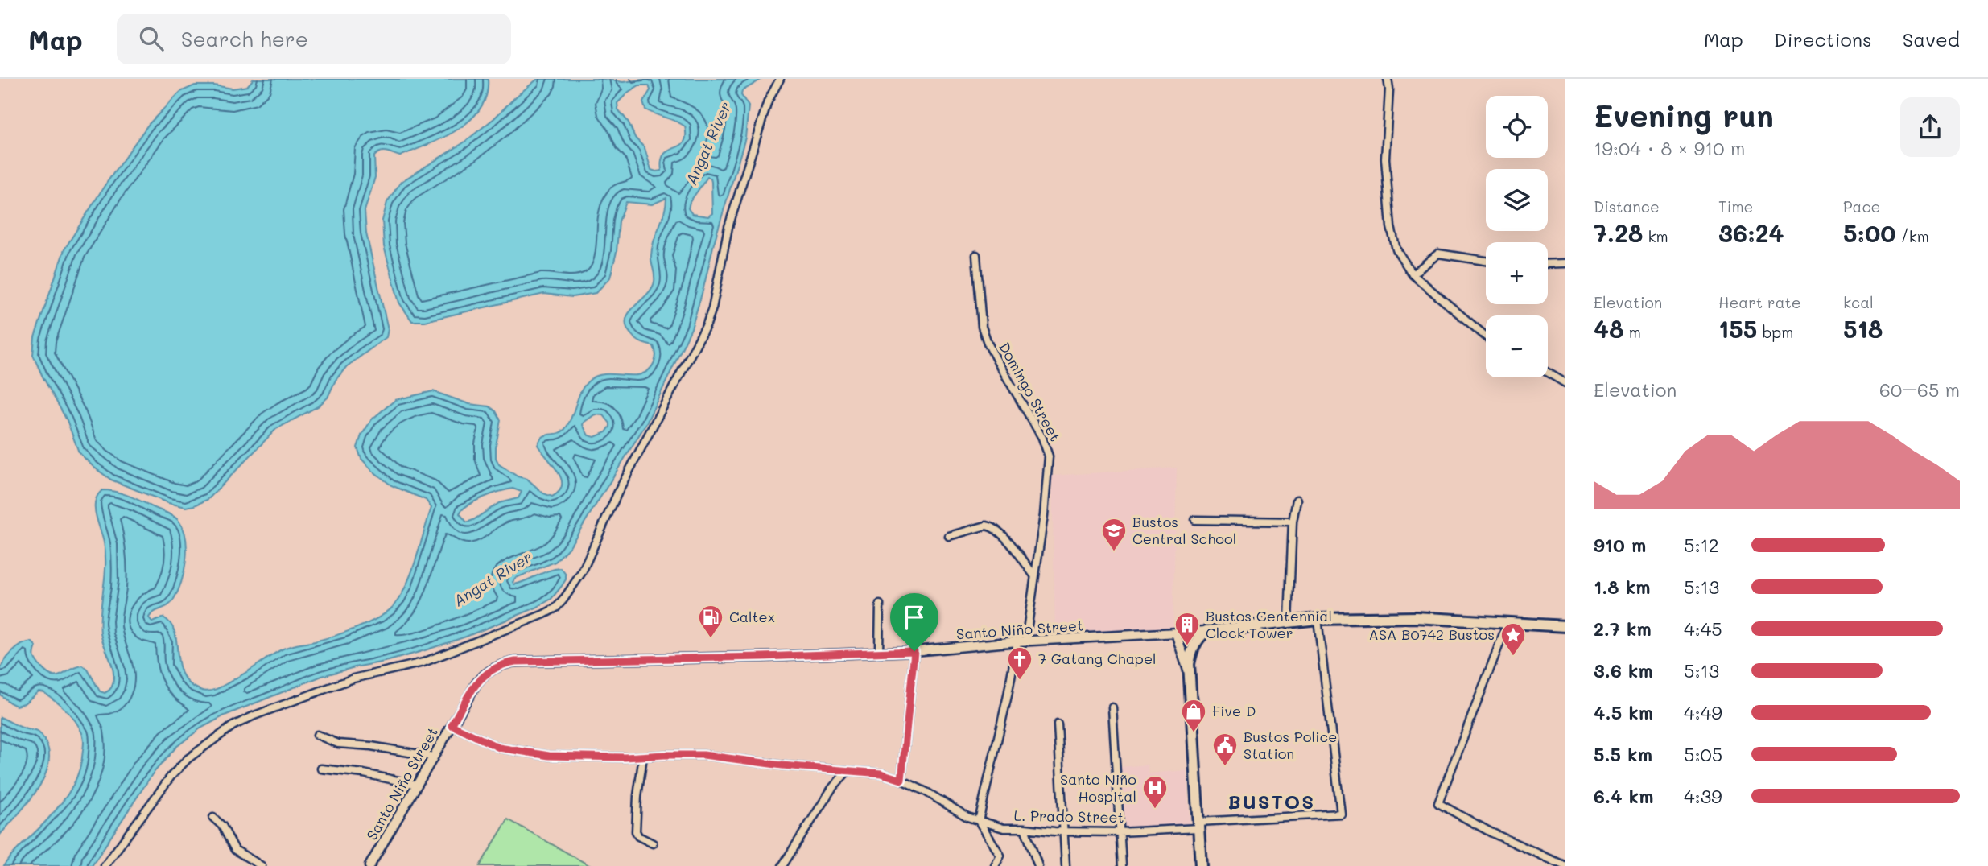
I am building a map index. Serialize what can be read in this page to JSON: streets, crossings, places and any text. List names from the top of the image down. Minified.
{"streets":{"street":["Domingo Street","Santo Niño Street","L. Prado Street"]},"crossings":[["Domingo Street","Santo Niño Street"],["Domingo Street","L. Prado Street"],["Santo Niño Street","L. Prado Street"]],"districts":["BUSTOS"],"water":["Angat River"],"places":{"school or university":["Bustos Central School"],"fuel station":["Caltex"],"building":["Bustos Centennial Clock Tower"],"place":["ASA B0742 Bustos"],"church":["7 Gatang Chapel"],"shop":["Five D"],"public building":["Bustos Police Station"],"hospital":["Santo Niño Hospital"]},"page":{"header":"Map","search":"Search here","nav":["Map","Directions","Saved"],"heading":["Evening run","19:04 · 8 × 910 m"],"map_buttons":["+","−"],"stats":[["Distance","7.28 km"],["Time","36:24"],["Pace","5:00 /km"],["Elevation","48 m"],["Heart rate","155 bpm"],["kcal","518"]],"chart":["Elevation","60–65 m"],"list":[{"name":"910 m","note":"5:12"},{"name":"1.8 km","note":"5:13"},{"name":"2.7 km","note":"4:45"},{"name":"3.6 km","note":"5:13"},{"name":"4.5 km","note":"4:49"},{"name":"5.5 km","note":"5:05"},{"name":"6.4 km","note":"4:39"}]}}
